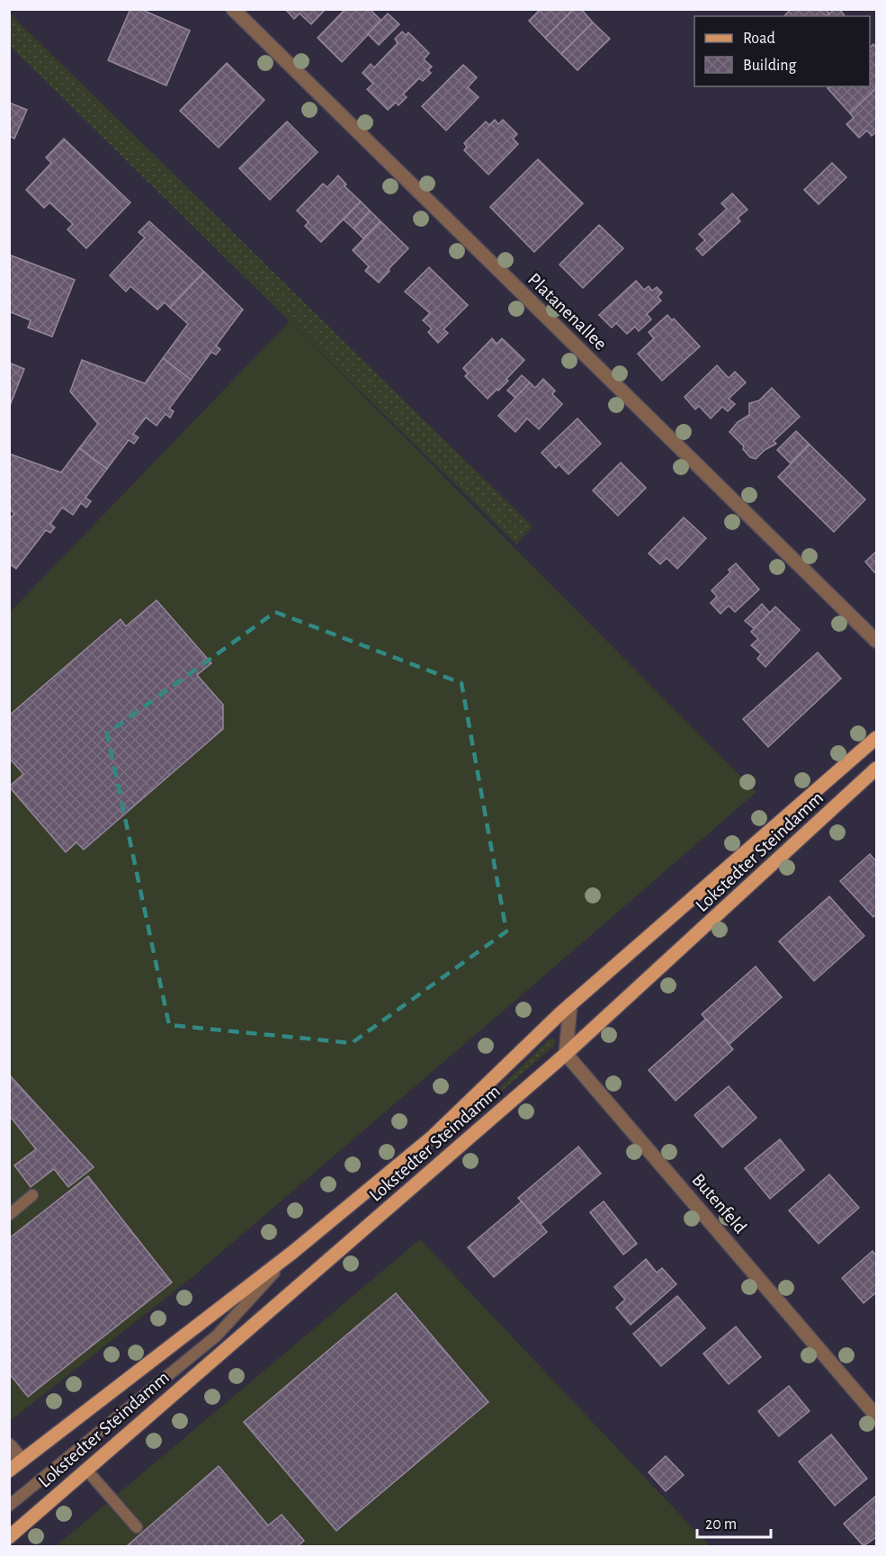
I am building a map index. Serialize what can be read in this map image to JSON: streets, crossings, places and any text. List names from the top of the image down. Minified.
{"streets":{"main road":["Lokstedter Steindamm"],"street":["Platanenallee","Butenfeld"]},"crossings":[["Lokstedter Steindamm","Butenfeld"]],"legend":["Road","Building"],"scale_bar":"20 m"}
